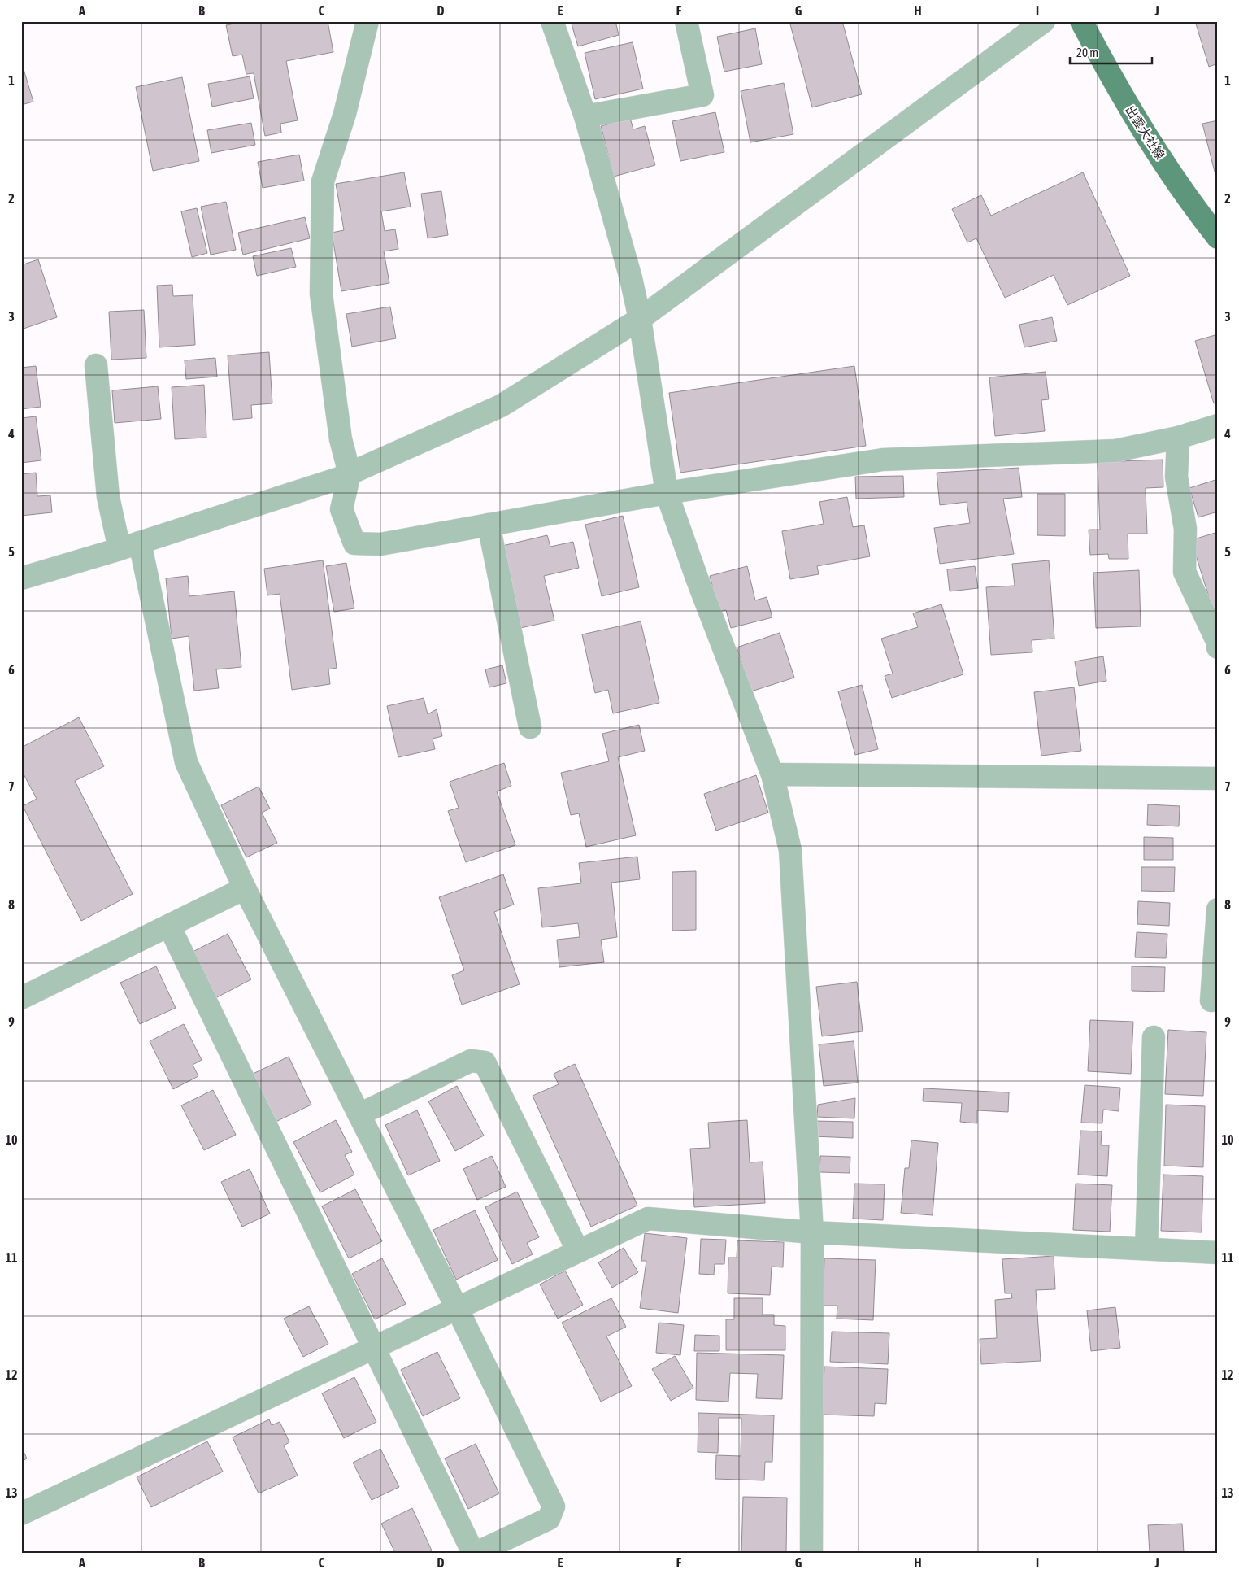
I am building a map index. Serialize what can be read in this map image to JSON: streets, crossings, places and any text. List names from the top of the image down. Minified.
{"streets":{"main road":["出雲大社線"]},"scale_bar":"20 m","grid":{"columns":["A","B","C","D","E","F","G","H","I","J"],"rows":["1","2","3","4","5","6","7","8","9","10","11","12","13"]}}
